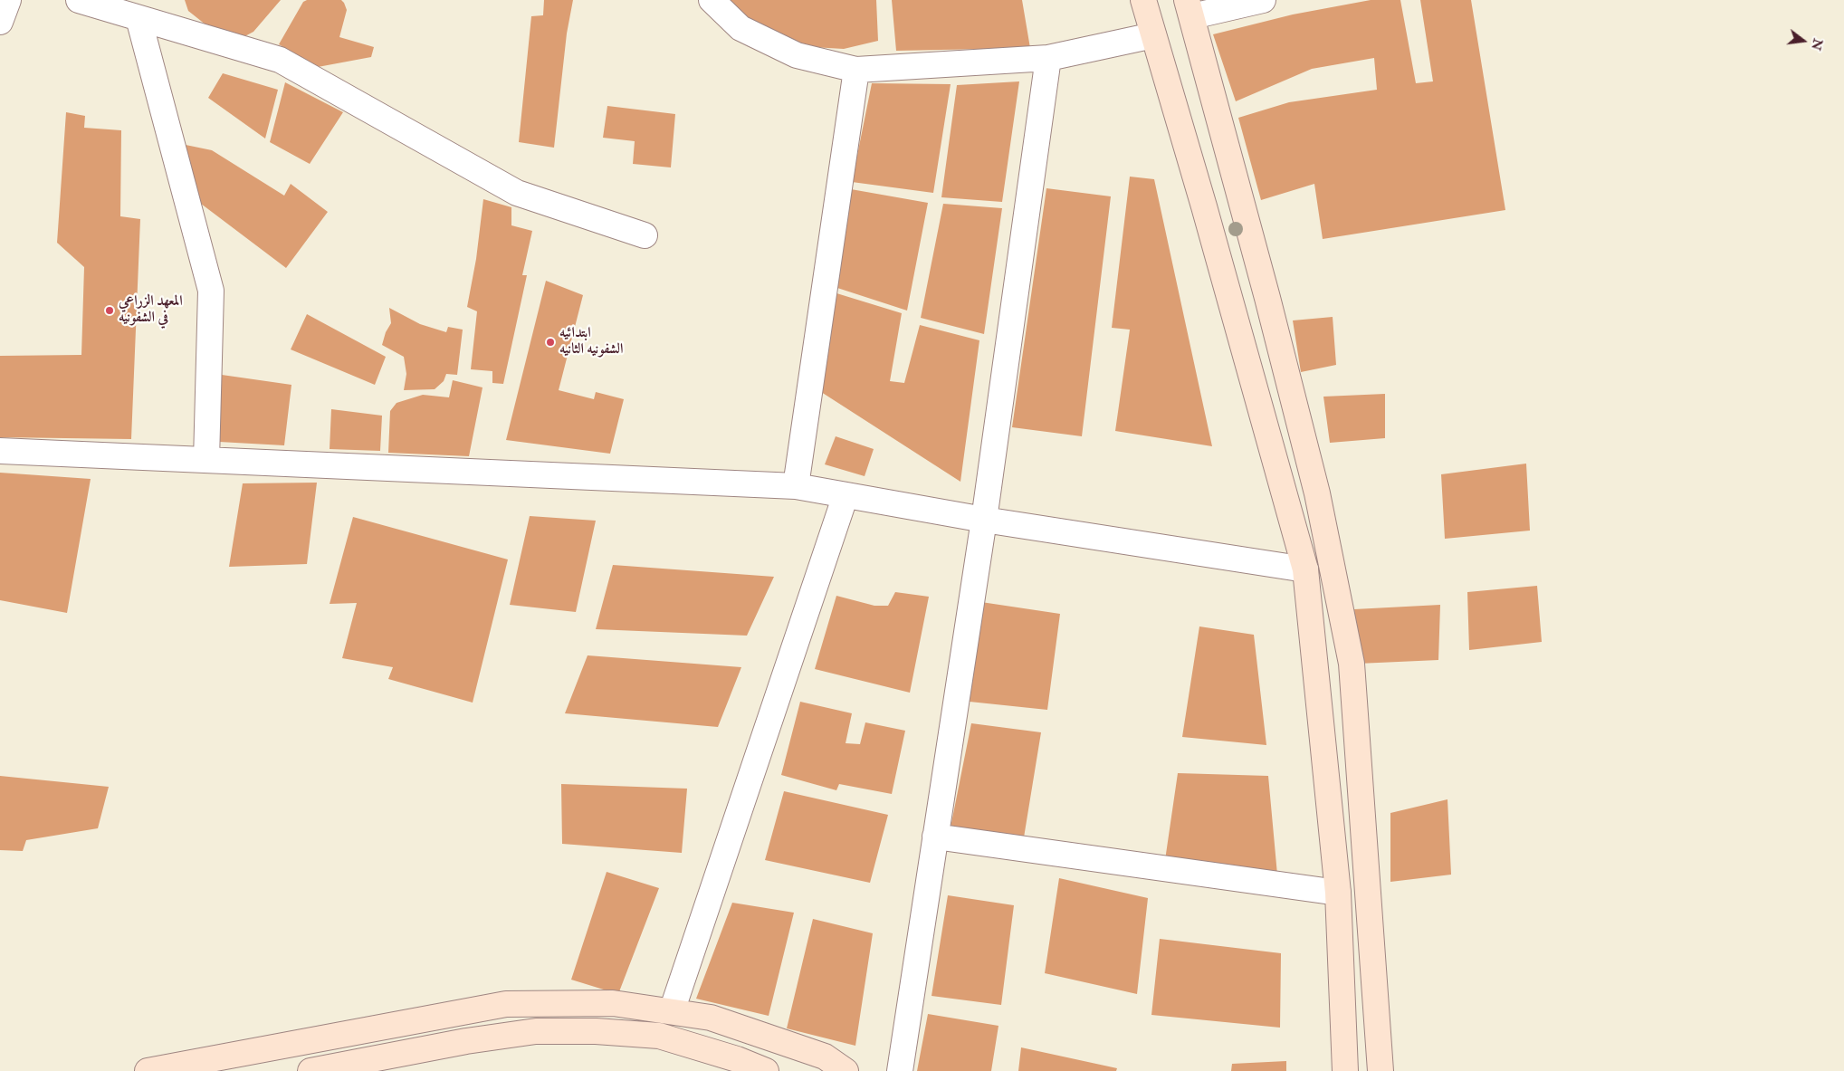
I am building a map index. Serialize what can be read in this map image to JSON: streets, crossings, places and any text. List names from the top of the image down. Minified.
{"places":["المعهد الزراعي في الشفونيه","ابتدائيه الشفونيه الثانيه"],"north":"right"}
